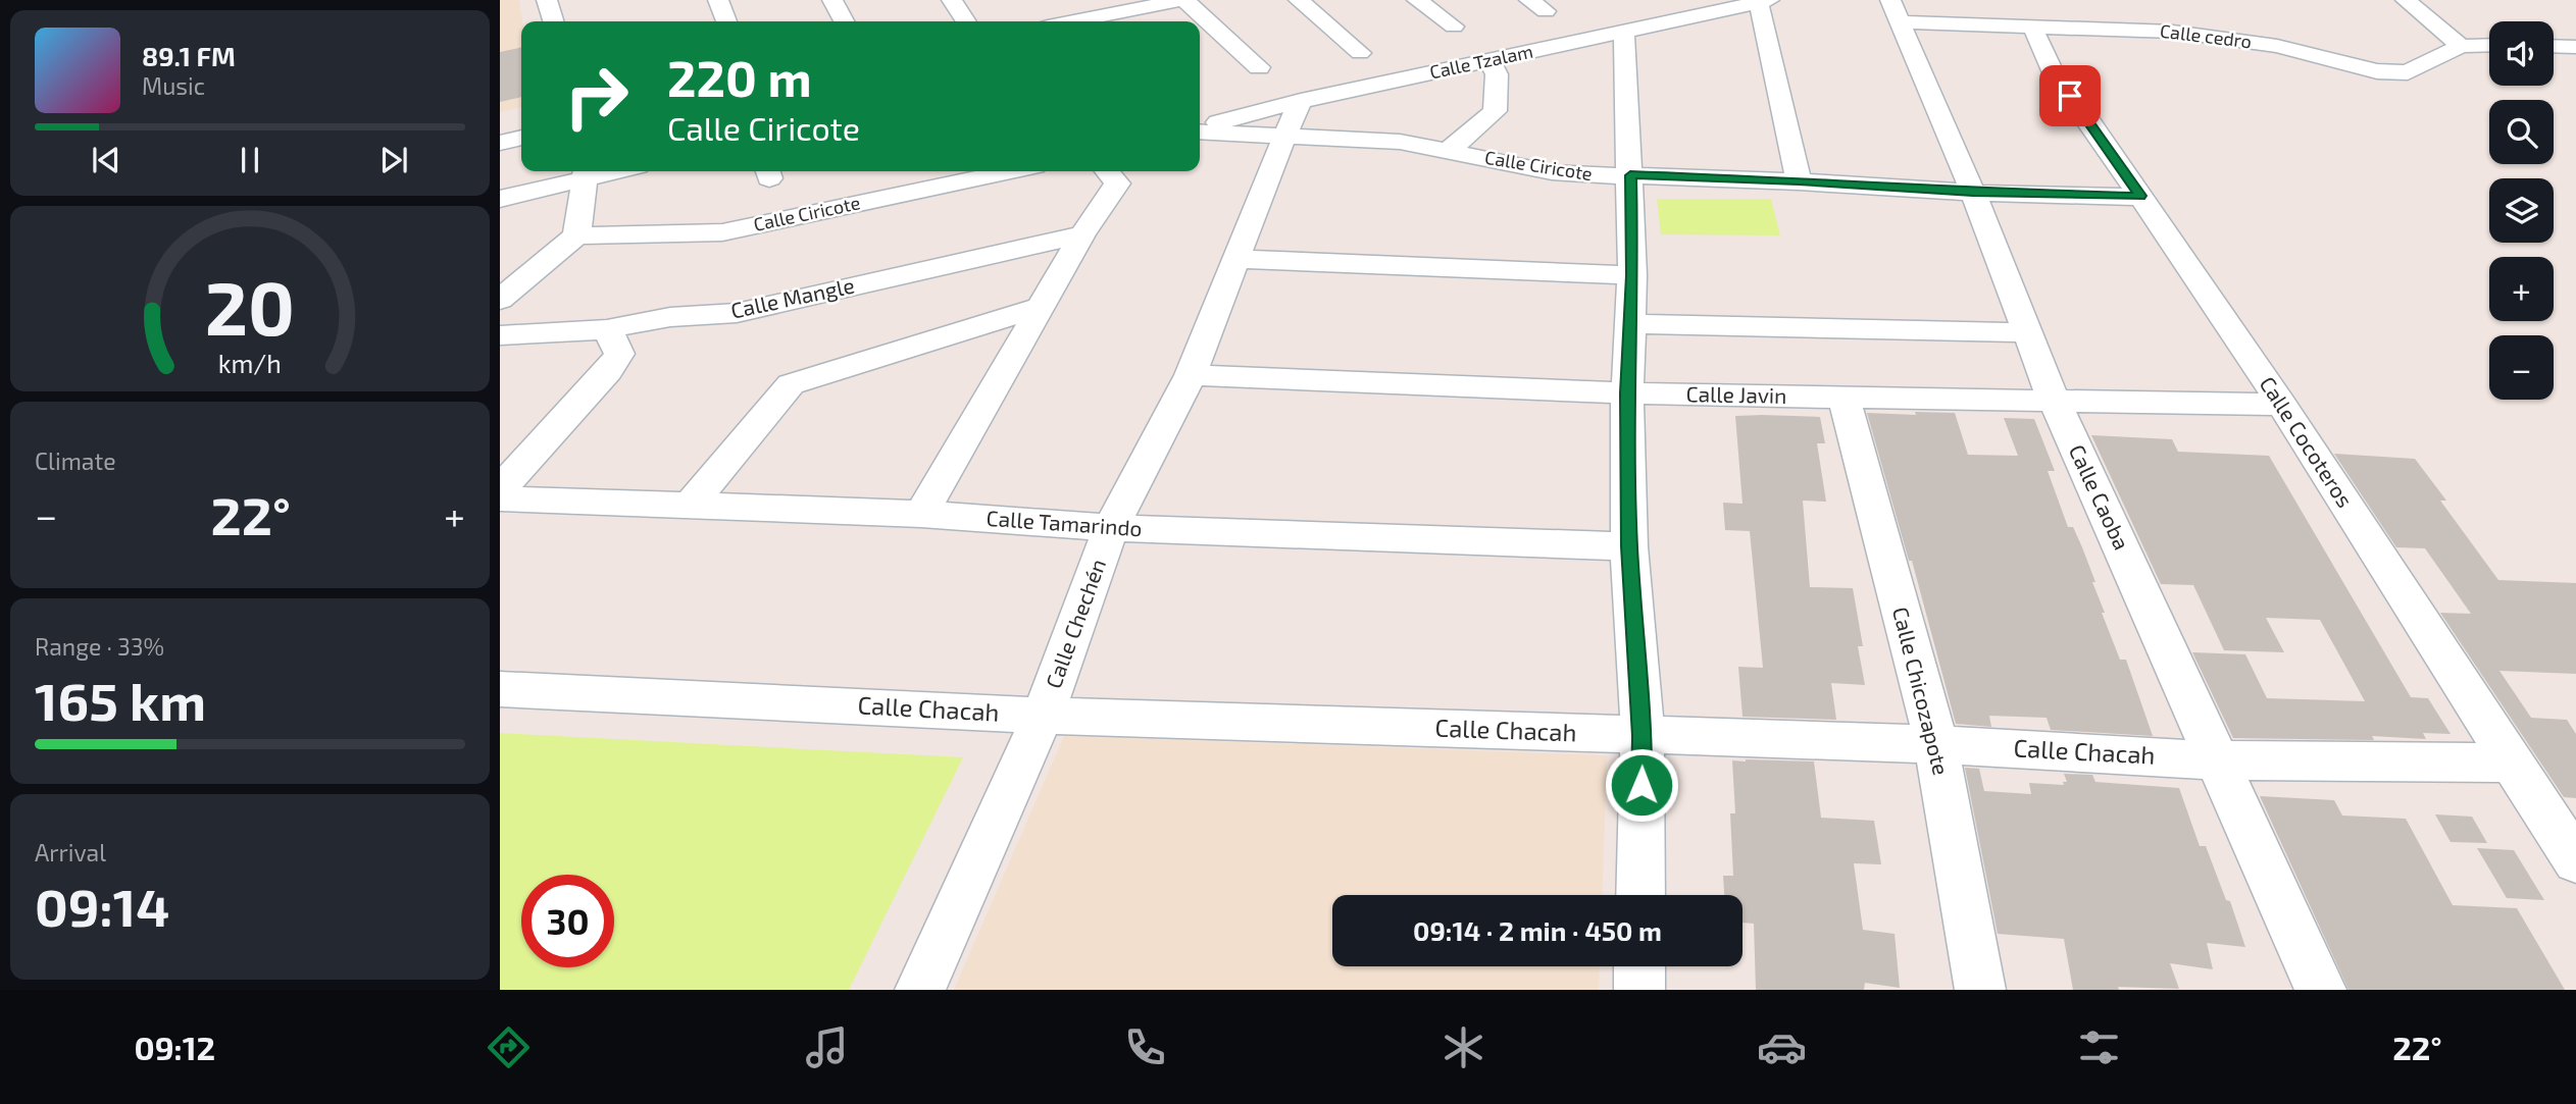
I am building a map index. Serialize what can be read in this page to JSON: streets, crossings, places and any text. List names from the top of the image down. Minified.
{"streets":{"street":["Calle cedro","Calle Tzalam","Calle Ciricote","Calle Mangle","Calle Javin","Calle Cocoteros","Calle Caoba","Calle Tamarindo","Calle Chechén","Calle Chicozapote","Calle Chacah"]},"crossings":[["Calle cedro","Calle Cocoteros"],["Calle cedro","Calle Caoba"],["Calle Tzalam","Calle Chechén"],["Calle Ciricote","Calle Cocoteros"],["Calle Ciricote","Calle Caoba"],["Calle Ciricote","Calle Chechén"],["Calle Javin","Calle Cocoteros"],["Calle Javin","Calle Caoba"],["Calle Javin","Calle Chechén"],["Calle Javin","Calle Chicozapote"],["Calle Cocoteros","Calle Chacah"],["Calle Caoba","Calle Chacah"],["Calle Tamarindo","Calle Chechén"],["Calle Chechén","Calle Chacah"],["Calle Chicozapote","Calle Chacah"]],"page":{"map_buttons":["+","−"],"turn":["220 m","Calle Ciricote"],"song":["89.1 FM","Music"],"tile":["Climate",["Range · 33%","165 km"],["Arrival","09:14"]],"heat":["−","22°","+"],"limit":"30","trip":"09:14 · 2 min · 450 m","tabs":["09:12","22°"],"gauge":["20","km/h"]}}
